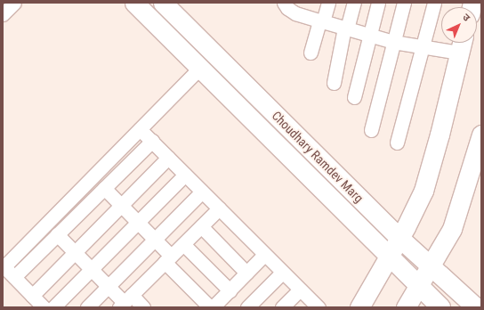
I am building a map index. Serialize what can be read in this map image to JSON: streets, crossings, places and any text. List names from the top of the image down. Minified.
{"streets":{"street":["Choudhary Ramdev Marg"]},"north":"top right"}
